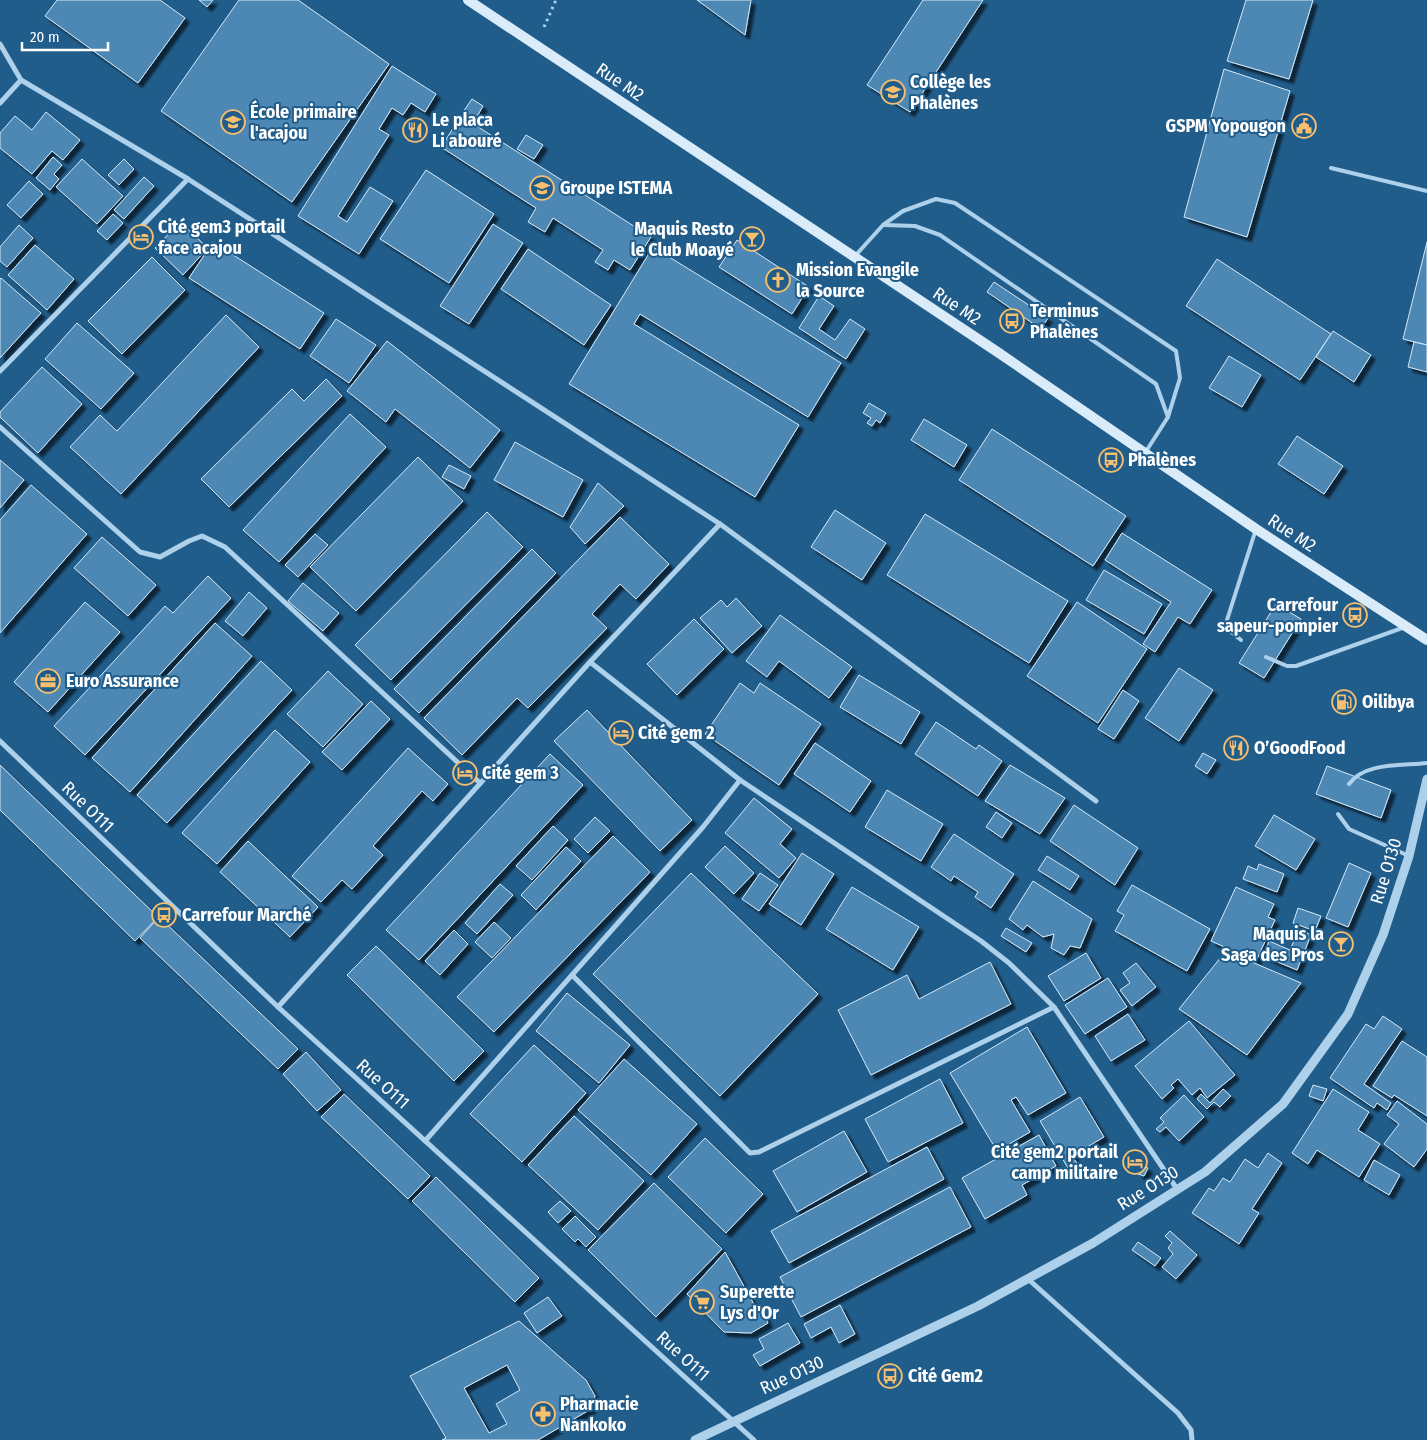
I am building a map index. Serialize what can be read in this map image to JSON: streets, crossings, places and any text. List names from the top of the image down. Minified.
{"streets":{"main road":["Rue M2"],"street":["Rue O111","Rue O130"]},"crossings":[["Rue O111","Rue O130"]],"places":{"school or university":["Collège les Phalènes","École primaire l'acajou","Groupe ISTEMA"],"public building":["GSPM Yopougon"],"restaurant":["Le placa Li abouré","O’GoodFood"],"hotel":["Cité gem3 portail face acajou","Cité gem 2","Cité gem 3","Cité gem2 portail camp militaire"],"bar":["Maquis Resto le Club Moayé","Maquis la Saga des Pros"],"church":["Mission Evangile la Source"],"bus stop":["Terminus Phalènes","Phalènes","Carrefour sapeur-pompier","Carrefour Marché","Cité Gem2"],"office":["Euro Assurance"],"fuel station":["Oilibya"],"supermarket":["Superette Lys d'Or"],"pharmacy":["Pharmacie Nankoko"]},"scale_bar":"20 m"}
